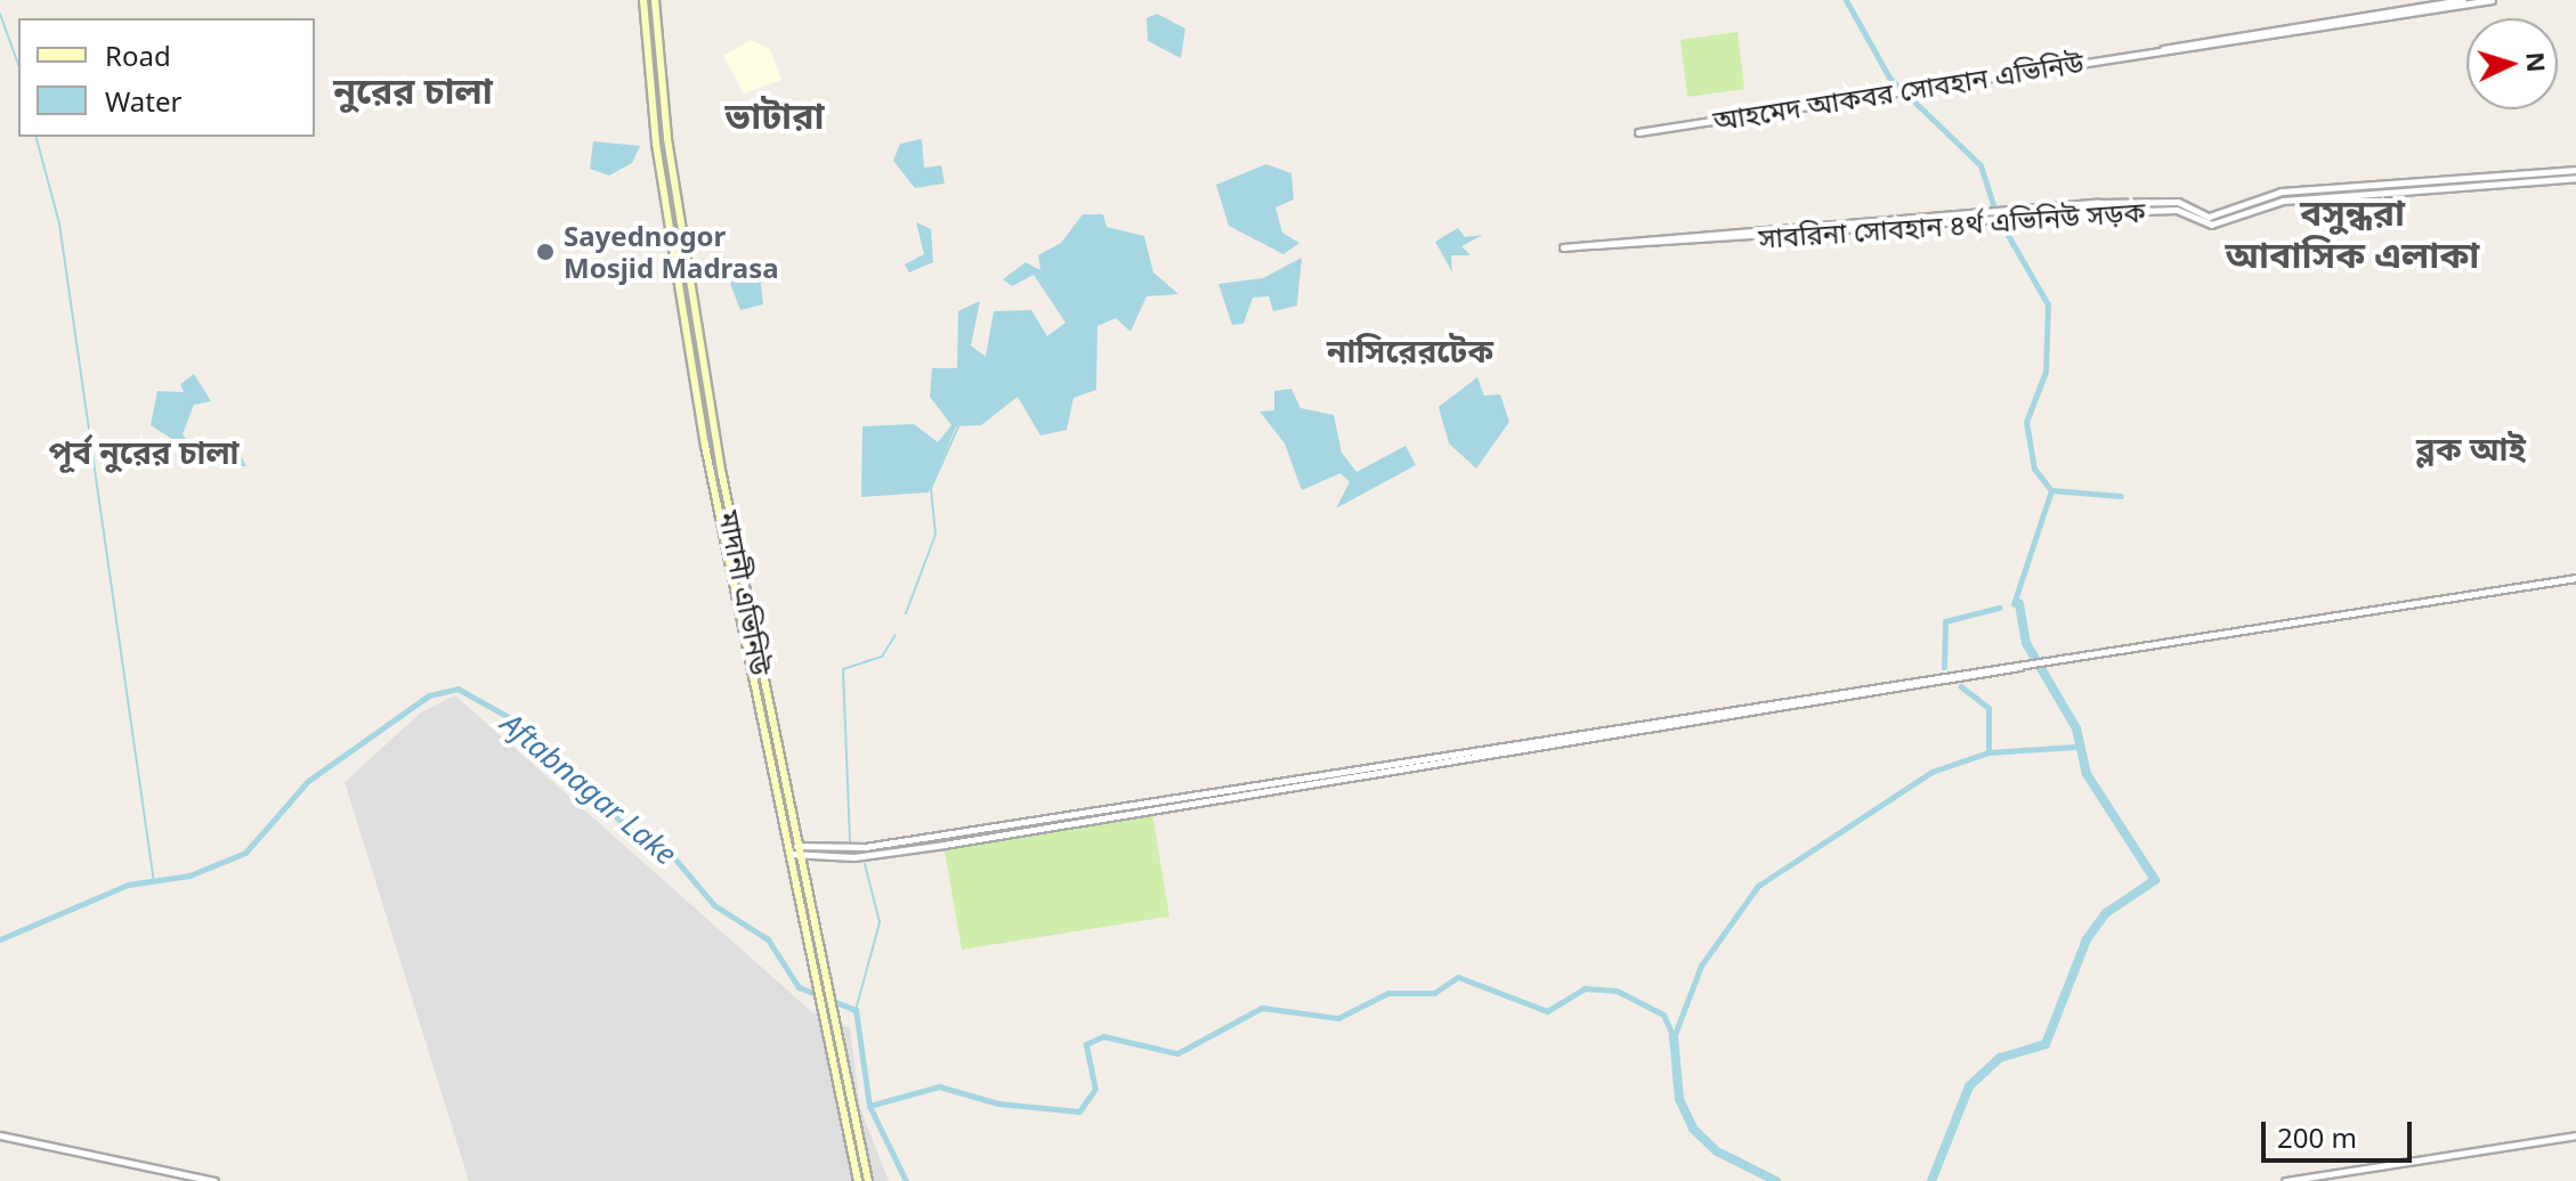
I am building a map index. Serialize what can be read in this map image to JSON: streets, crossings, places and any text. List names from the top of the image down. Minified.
{"streets":{"main road":["মাদানী এভিনিউ"],"street":["আহমেদ আকবর সোবহান এভিনিউ","সাবরিনা সোবহান ৪র্থ এভিনিউ সড়ক"]},"districts":["নুরের চালা","ভাটারা","বসুন্ধরা আবাসিক এলাকা","নাসিরেরটেক","ব্লক আই","পূর্ব নুরের চালা"],"water":["Aftabnagar Lake"],"places":["Sayednogor Mosjid Madrasa"],"legend":["Road","Water"],"scale_bar":"200 m","north":"right"}
